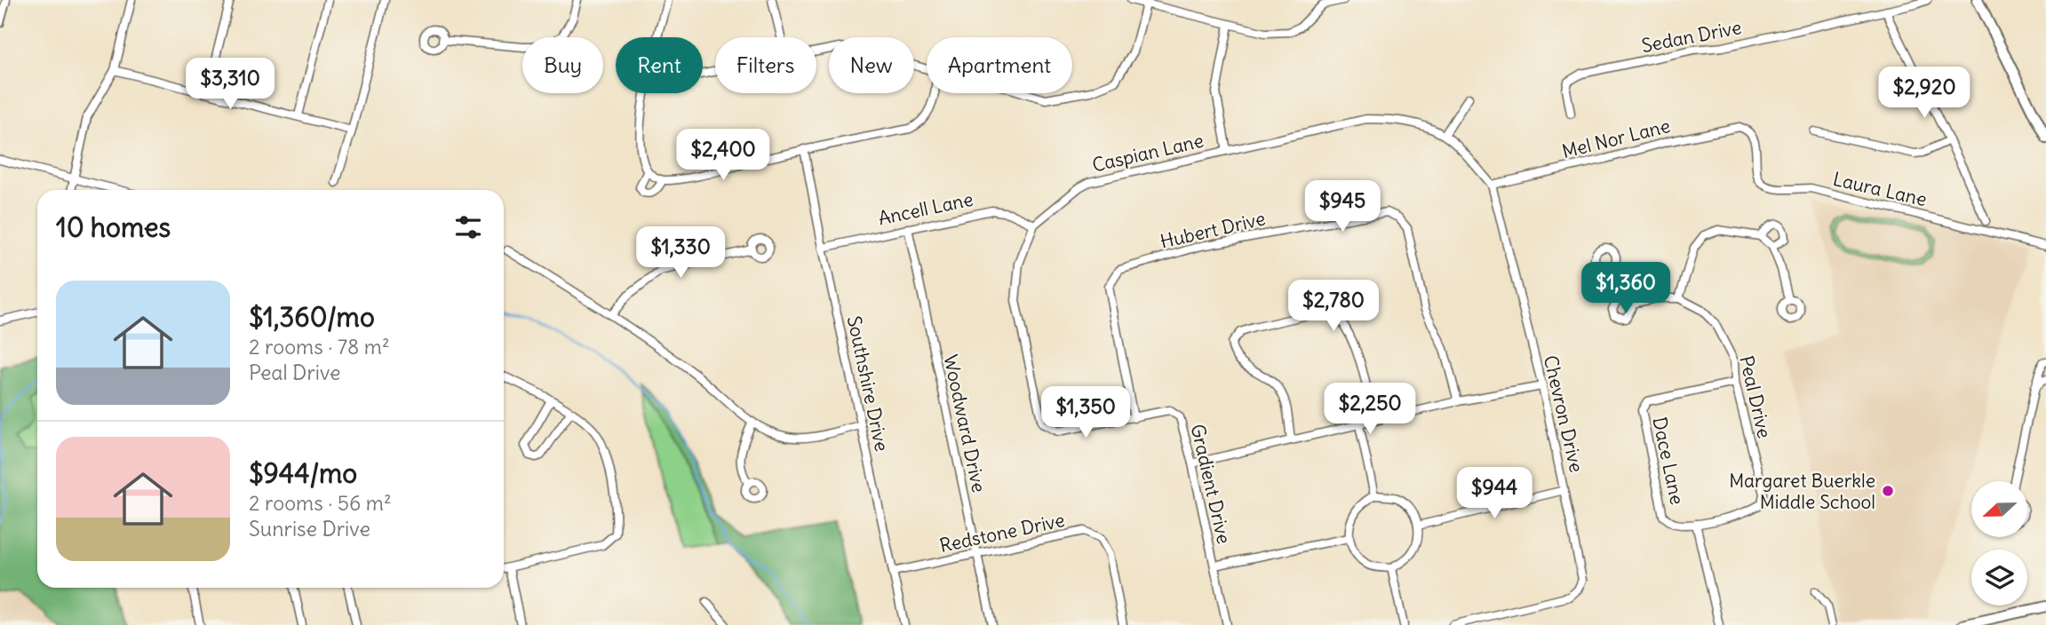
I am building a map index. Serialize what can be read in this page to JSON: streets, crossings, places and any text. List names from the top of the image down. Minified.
{"streets":{"street":["Sedan Drive","Mel Nor Lane","Caspian Lane","Laura Lane","Ancell Lane","Hubert Drive","Southshire Drive","Peal Drive","Chevron Drive","Woodward Drive","Dace Lane","Gradient Drive","Redstone Drive"]},"crossings":[["Mel Nor Lane","Laura Lane"],["Mel Nor Lane","Chevron Drive"],["Caspian Lane","Ancell Lane"],["Caspian Lane","Chevron Drive"],["Caspian Lane","Gradient Drive"],["Ancell Lane","Southshire Drive"],["Ancell Lane","Woodward Drive"],["Hubert Drive","Gradient Drive"],["Southshire Drive","Redstone Drive"],["Peal Drive","Dace Lane"],["Woodward Drive","Redstone Drive"]],"places":["Margaret Buerkle Middle School"],"north":"left","page":{"chip":["Buy","Rent","Filters","New","Apartment"],"price":["$3,310","$2,920","$2,400","$945","$1,330","$1,360","$2,780","$2,250","$1,350","$944"],"heading":"10 homes","list":[{"name":"$1,360/mo","note":"2 rooms · 78 m² · Peal Drive"},{"name":"$944/mo","note":"2 rooms · 56 m² · Sunrise Drive"}]}}
